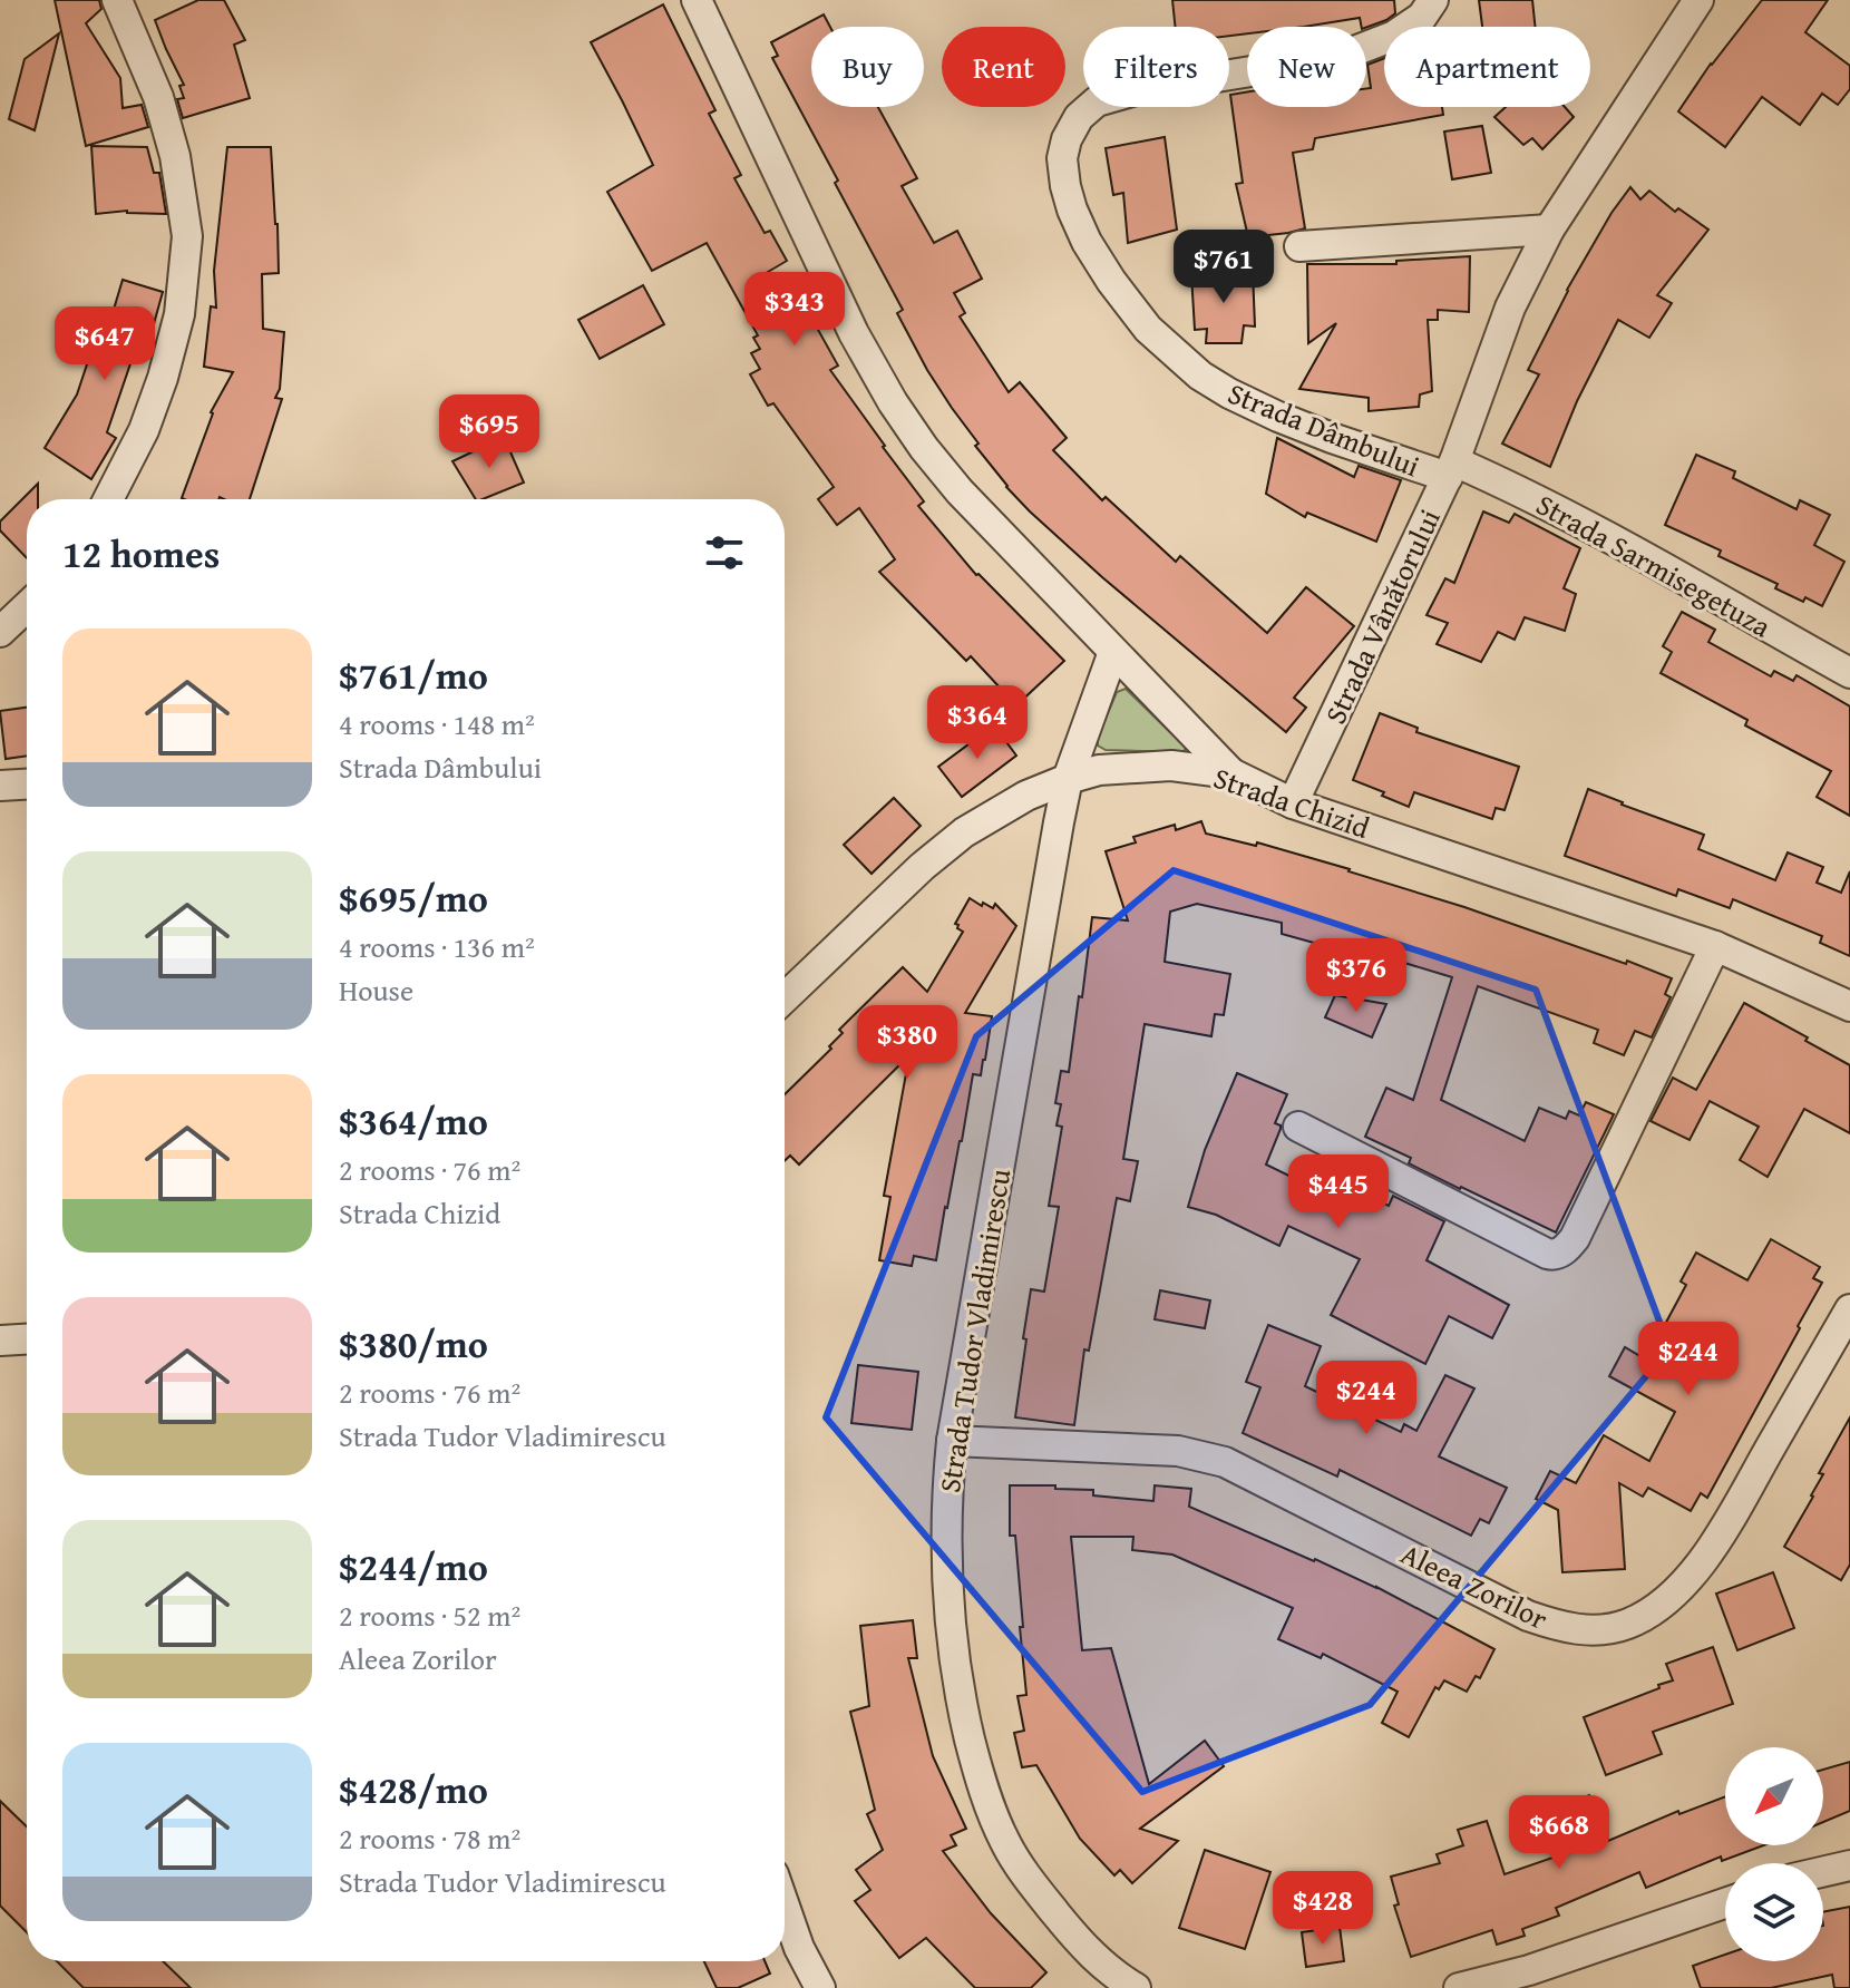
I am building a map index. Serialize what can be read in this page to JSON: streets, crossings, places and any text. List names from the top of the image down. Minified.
{"streets":{"street":["Strada Dâmbului","Strada Sarmisegetuza","Strada Vânătorului","Strada Chizid","Strada Tudor Vladimirescu","Aleea Zorilor"]},"crossings":[["Strada Dâmbului","Strada Sarmisegetuza"],["Strada Dâmbului","Strada Vânătorului"],["Strada Sarmisegetuza","Strada Vânătorului"],["Strada Vânătorului","Strada Chizid"],["Strada Chizid","Strada Tudor Vladimirescu"],["Strada Tudor Vladimirescu","Aleea Zorilor"]],"north":"bottom left","page":{"chip":["Buy","Rent","Filters","New","Apartment"],"price":["$761","$343","$647","$695","$364","$376","$380","$445","$244","$244","$668","$428"],"heading":"12 homes","list":[{"name":"$761/mo","note":"4 rooms · 148 m² · Strada Dâmbului"},{"name":"$695/mo","note":"4 rooms · 136 m² · House"},{"name":"$364/mo","note":"2 rooms · 76 m² · Strada Chizid"},{"name":"$380/mo","note":"2 rooms · 76 m² · Strada Tudor Vladimirescu"},{"name":"$244/mo","note":"2 rooms · 52 m² · Aleea Zorilor"},{"name":"$428/mo","note":"2 rooms · 78 m² · Strada Tudor Vladimirescu"}]}}
